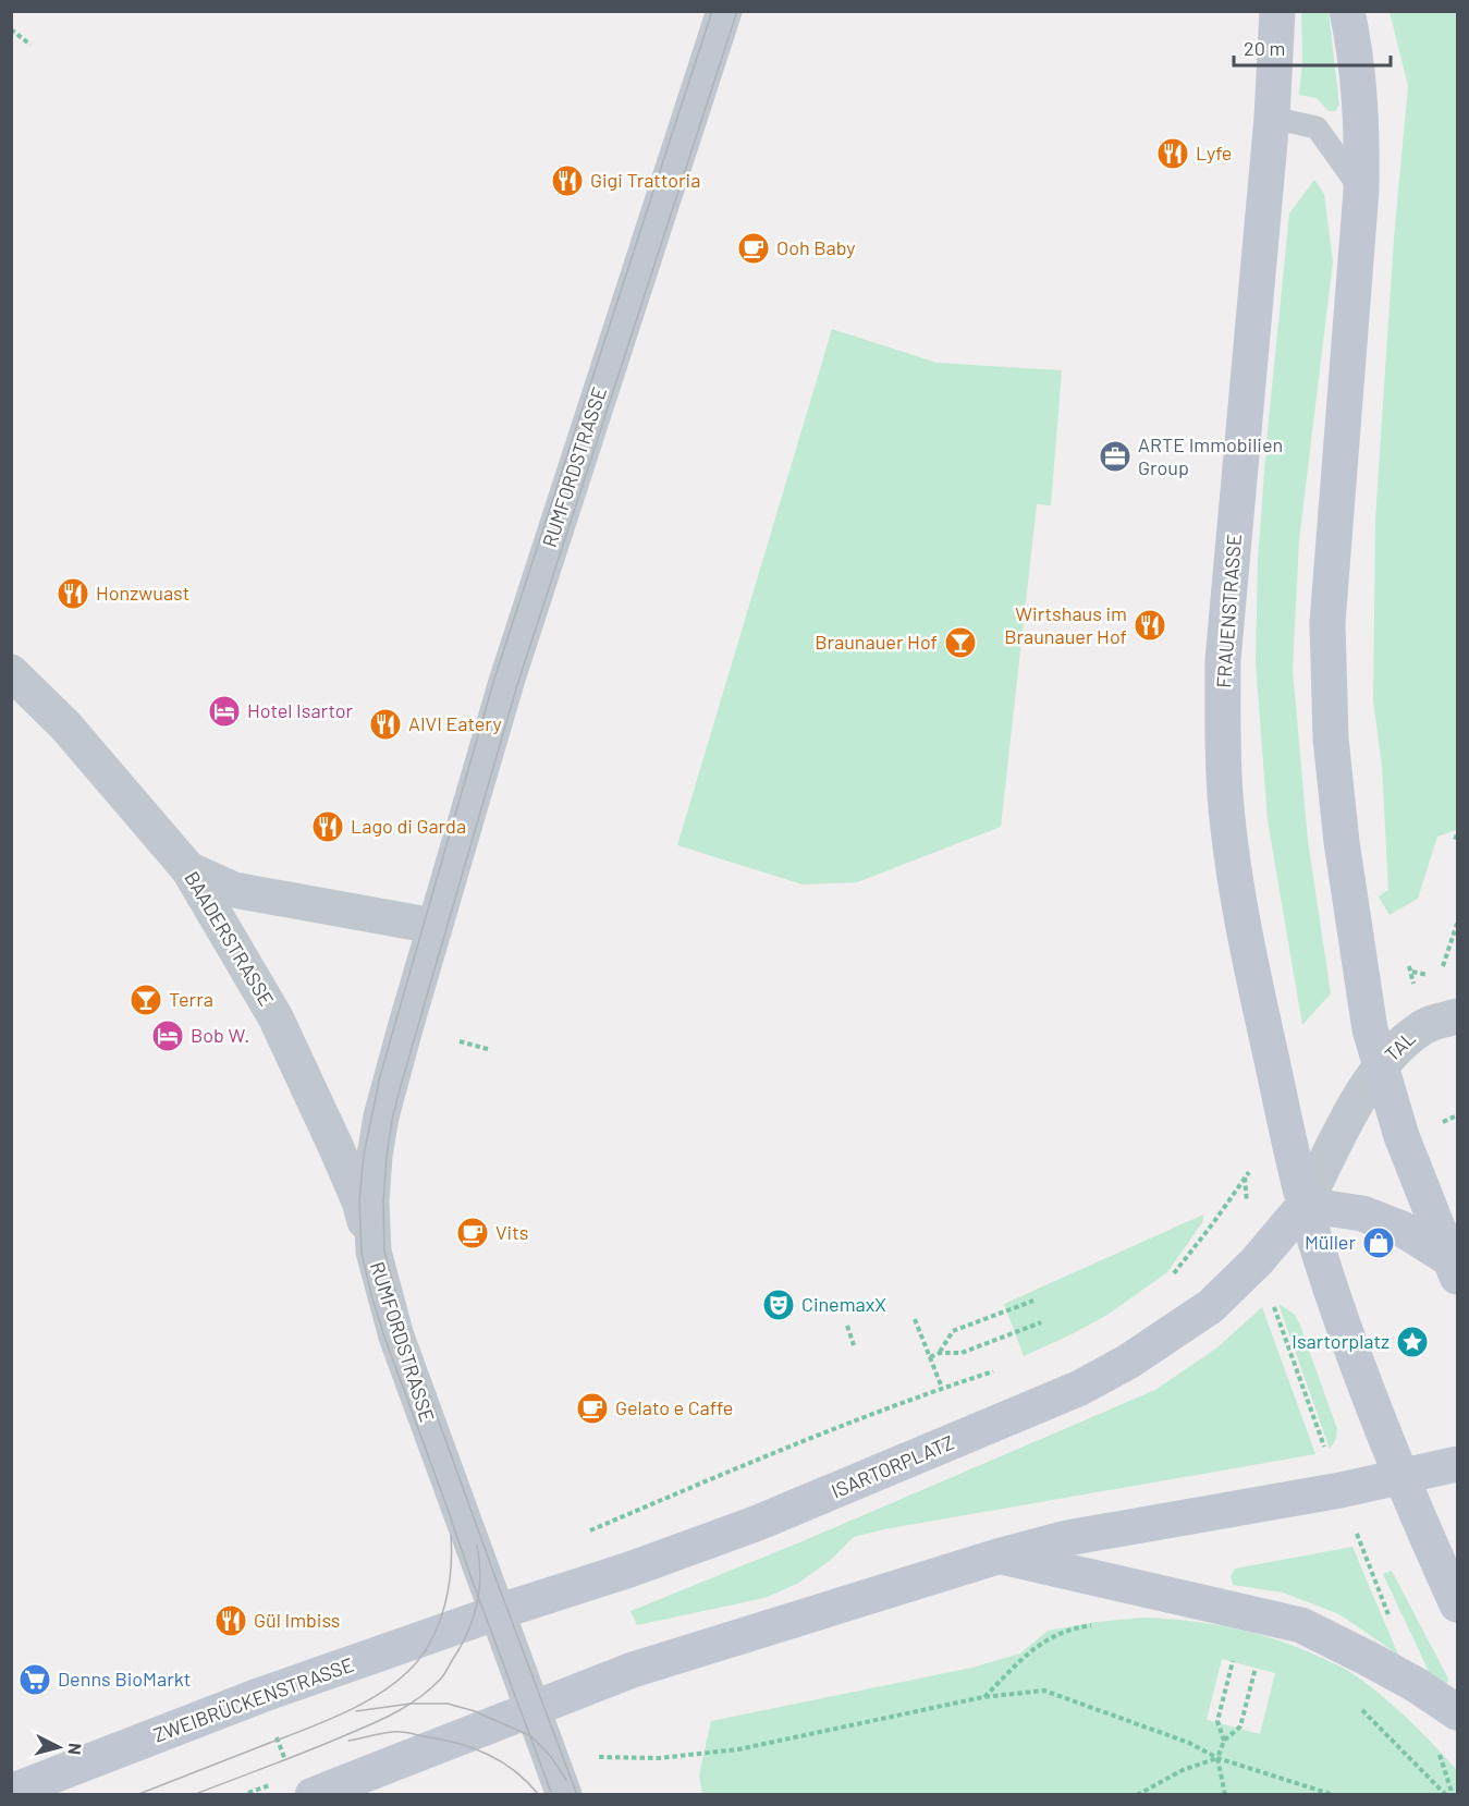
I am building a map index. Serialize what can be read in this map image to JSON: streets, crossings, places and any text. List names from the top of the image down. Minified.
{"streets":{"main road":["FRAUENSTRASSE","ISARTORPLATZ","ZWEIBRÜCKENSTRASSE"],"street":["RUMFORDSTRASSE","BAADERSTRASSE","TAL"]},"crossings":[["RUMFORDSTRASSE","BAADERSTRASSE"],["RUMFORDSTRASSE","ISARTORPLATZ"],["RUMFORDSTRASSE","ZWEIBRÜCKENSTRASSE"],["FRAUENSTRASSE","ISARTORPLATZ"],["TAL","ISARTORPLATZ"],["ISARTORPLATZ","ZWEIBRÜCKENSTRASSE"]],"places":{"restaurant":["Lyfe","Gigi Trattoria","Honzwuast","Wirtshaus im Braunauer Hof","AIVI Eatery","Lago di Garda","Gül Imbiss"],"cafe":["Ooh Baby","Vits","Gelato e Caffe"],"office":["ARTE Immobilien Group"],"bar":["Braunauer Hof","Terra"],"hotel":["Hotel Isartor","Bob W."],"shop":["Müller"],"theatre":["CinemaxX"],"place":["Isartorplatz"],"supermarket":["Denns BioMarkt"]},"scale_bar":"20 m","north":"right"}
